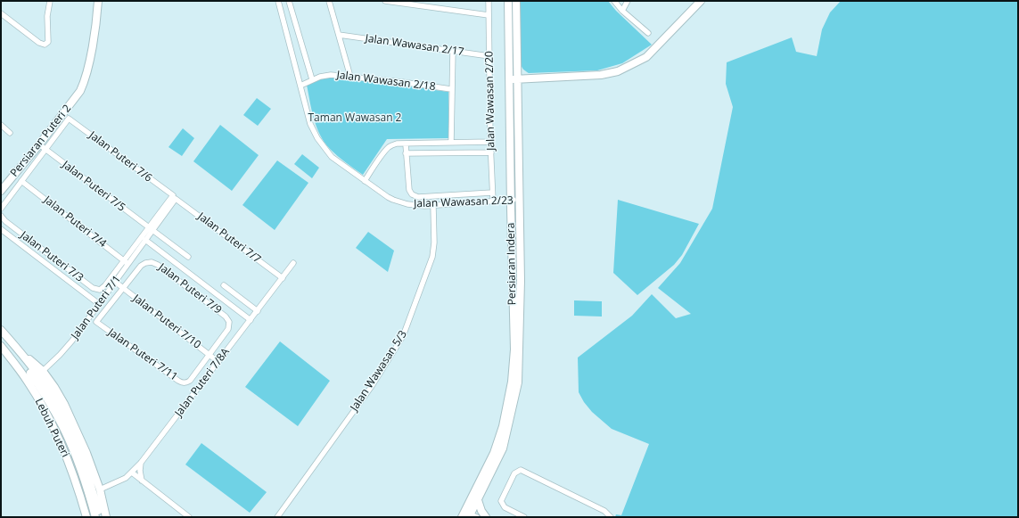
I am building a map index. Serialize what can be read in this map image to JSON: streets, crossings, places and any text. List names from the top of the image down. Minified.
{"streets":{"main road":["Persiaran Puteri 2","Persiaran Indera","Lebuh Puteri"],"street":["Jalan Wawasan 2/17","Jalan Wawasan 2/18","Jalan Wawasan 2/20","Jalan Puteri 7/6","Jalan Puteri 7/5","Jalan Wawasan 2/23","Jalan Puteri 7/4","Jalan Puteri 7/7","Jalan Puteri 7/3","Jalan Puteri 7/9","Jalan Puteri 7/1","Jalan Puteri 7/10","Jalan Puteri 7/11","Jalan Wawasan 5/3","Jalan Puteri 7/8A"]},"crossings":[["Jalan Wawasan 2/17","Jalan Wawasan 2/20"],["Jalan Wawasan 2/18","Jalan Wawasan 2/23"],["Jalan Wawasan 2/20","Jalan Wawasan 2/23"],["Persiaran Puteri 2","Jalan Puteri 7/5"],["Jalan Puteri 7/6","Jalan Puteri 7/5"],["Jalan Puteri 7/6","Jalan Puteri 7/7"],["Jalan Puteri 7/6","Jalan Puteri 7/1"],["Jalan Puteri 7/5","Jalan Puteri 7/1"],["Jalan Wawasan 2/23","Persiaran Indera"],["Jalan Wawasan 2/23","Jalan Wawasan 5/3"],["Jalan Puteri 7/4","Jalan Puteri 7/3"],["Jalan Puteri 7/4","Jalan Puteri 7/1"],["Jalan Puteri 7/7","Jalan Puteri 7/1"],["Jalan Puteri 7/7","Jalan Puteri 7/8A"],["Jalan Puteri 7/3","Jalan Puteri 7/1"],["Jalan Puteri 7/9","Jalan Puteri 7/10"],["Jalan Puteri 7/9","Jalan Puteri 7/11"],["Jalan Puteri 7/1","Jalan Puteri 7/10"],["Jalan Puteri 7/1","Lebuh Puteri"],["Jalan Puteri 7/10","Jalan Puteri 7/11"],["Jalan Puteri 7/10","Jalan Puteri 7/8A"],["Jalan Puteri 7/8A","Lebuh Puteri"]],"parks":["Taman Wawasan 2"]}
